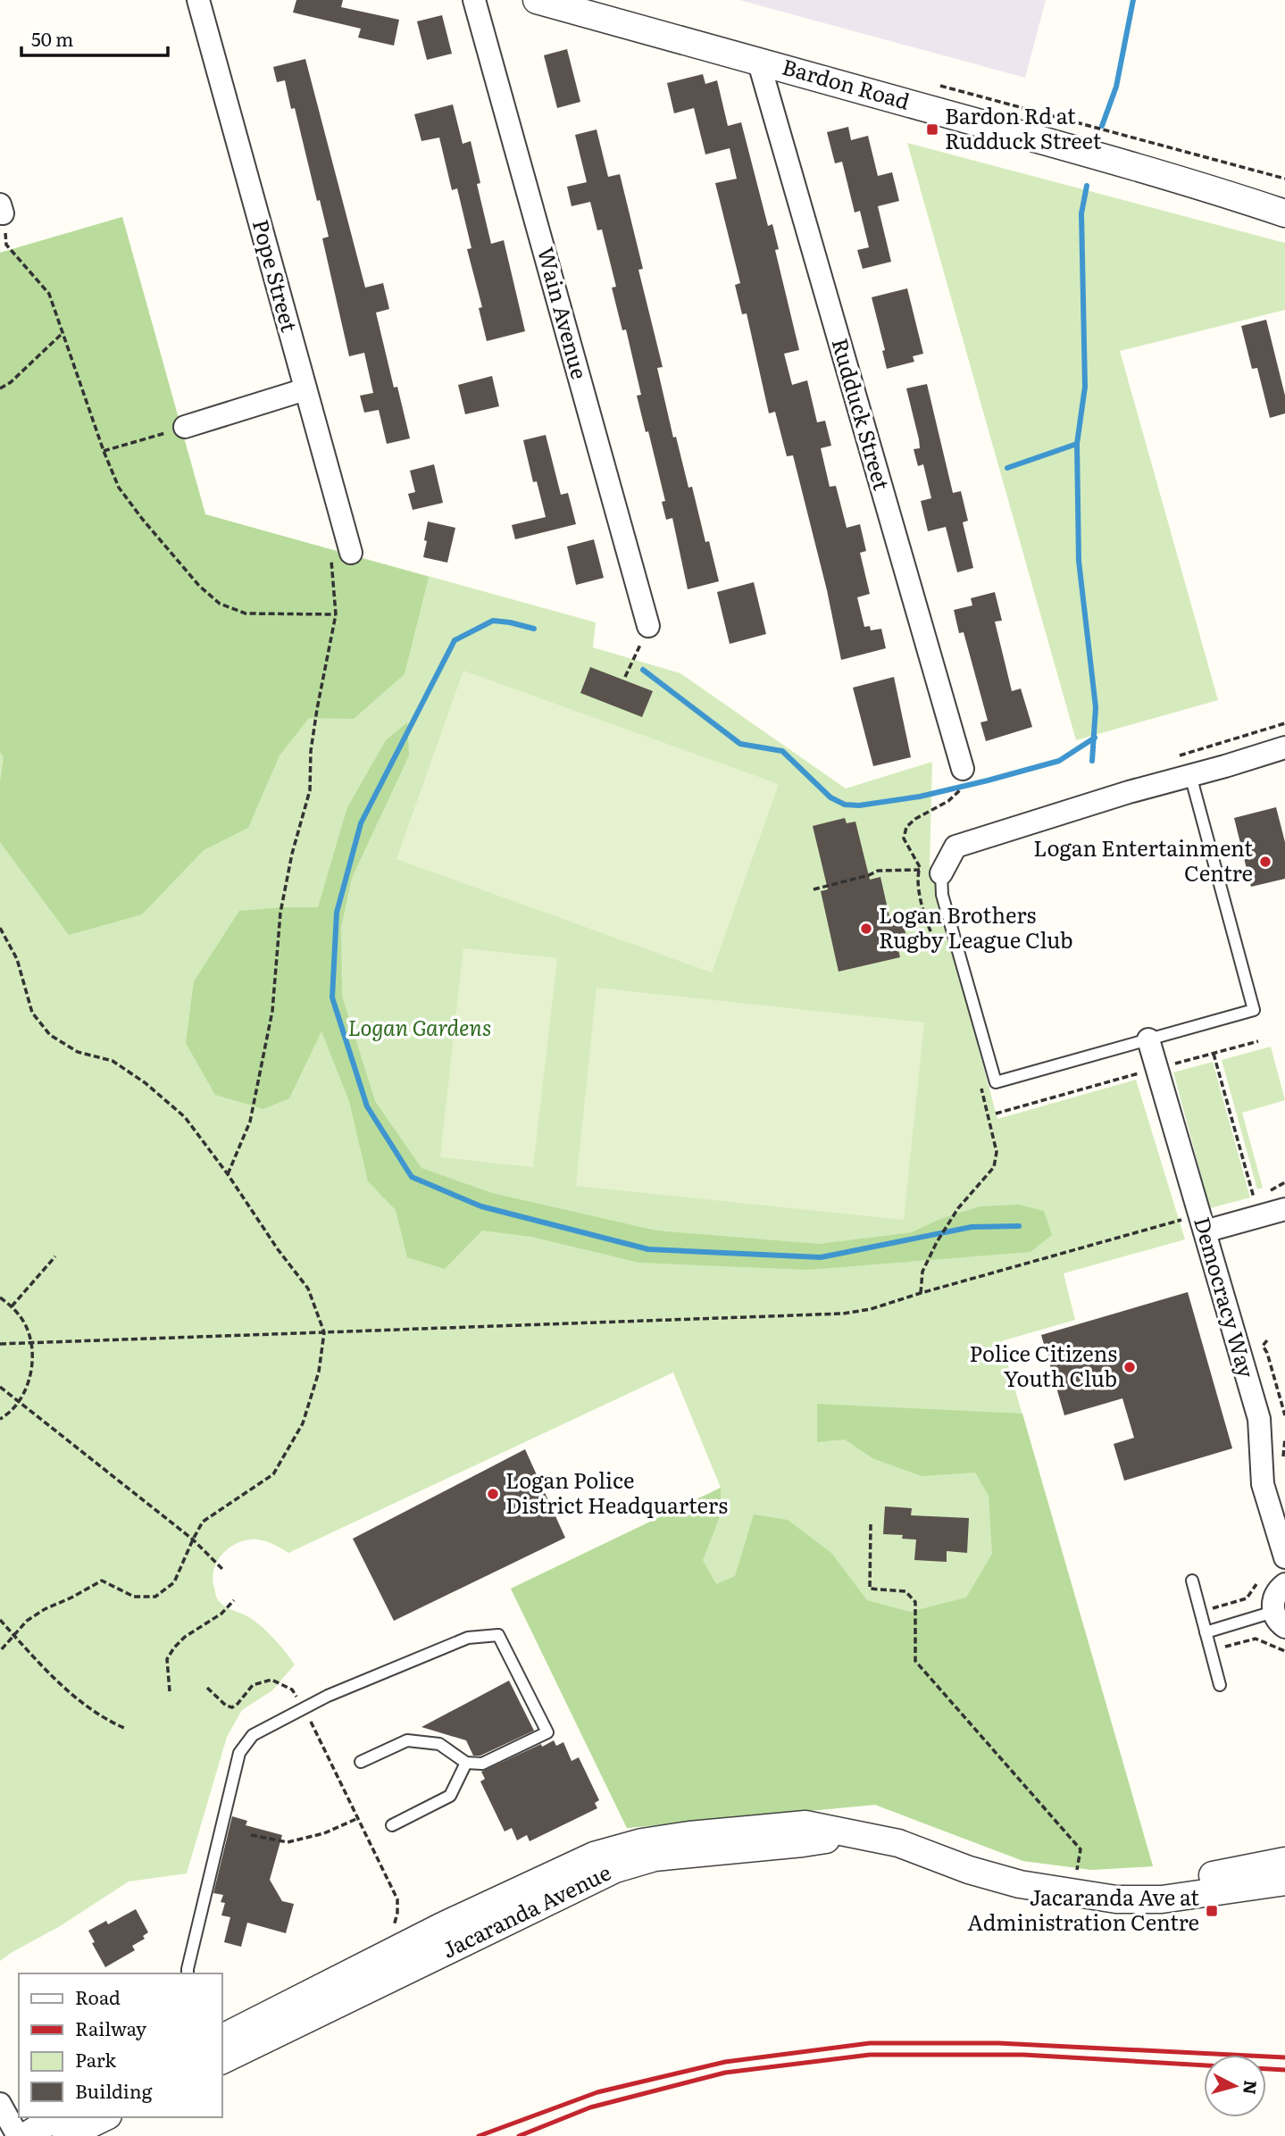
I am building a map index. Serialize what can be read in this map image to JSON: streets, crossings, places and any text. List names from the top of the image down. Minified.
{"streets":{"street":["Bardon Road","Pope Street","Wain Avenue","Rudduck Street","Democracy Way","Jacaranda Avenue"]},"crossings":[["Bardon Road","Rudduck Street"]],"parks":["Logan Gardens"],"places":{"transit":["Bardon Rd at Rudduck Street","Jacaranda Ave at Administration Centre"],"other":["Logan Entertainment Centre","Logan Brothers Rugby League Club","Police Citizens Youth Club","Logan Police District Headquarters"]},"legend":["Road","Railway","Park","Building"],"scale_bar":"50 m","north":"right"}
